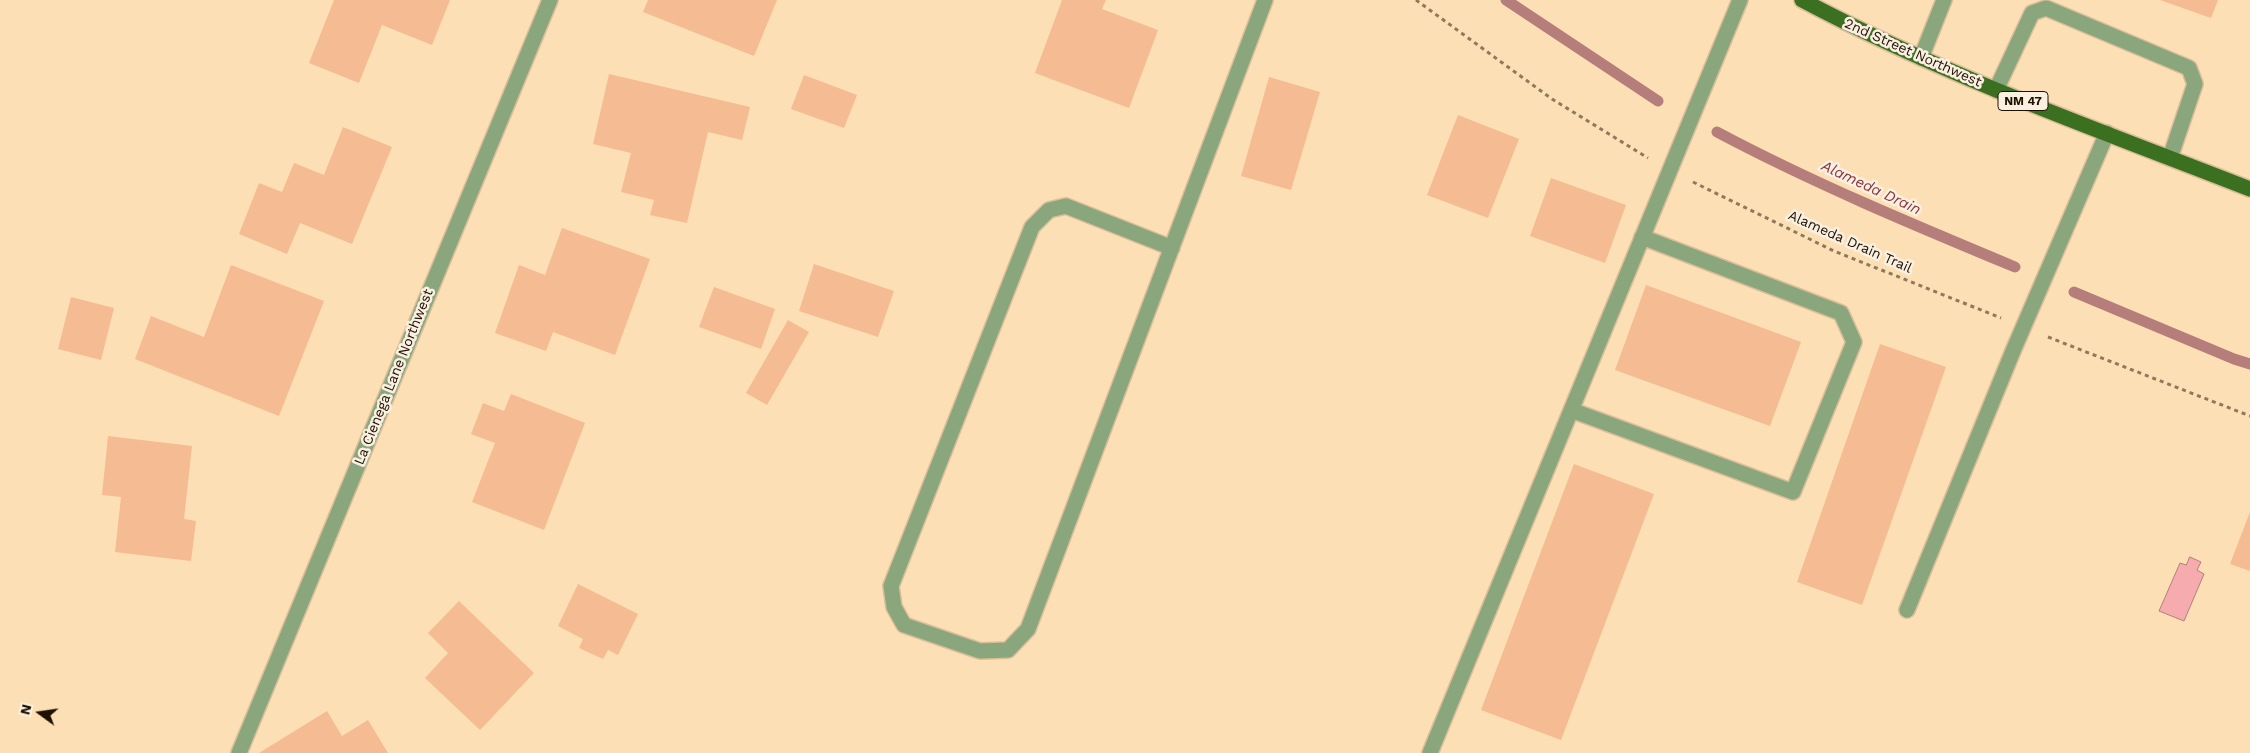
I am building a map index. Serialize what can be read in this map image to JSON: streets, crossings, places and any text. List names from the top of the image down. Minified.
{"streets":{"main road":["2nd Street Northwest","NM 47"],"street":["La Cienega Lane Northwest"],"path":["Alameda Drain Trail"]},"water":["Alameda Drain"],"north":"left"}
